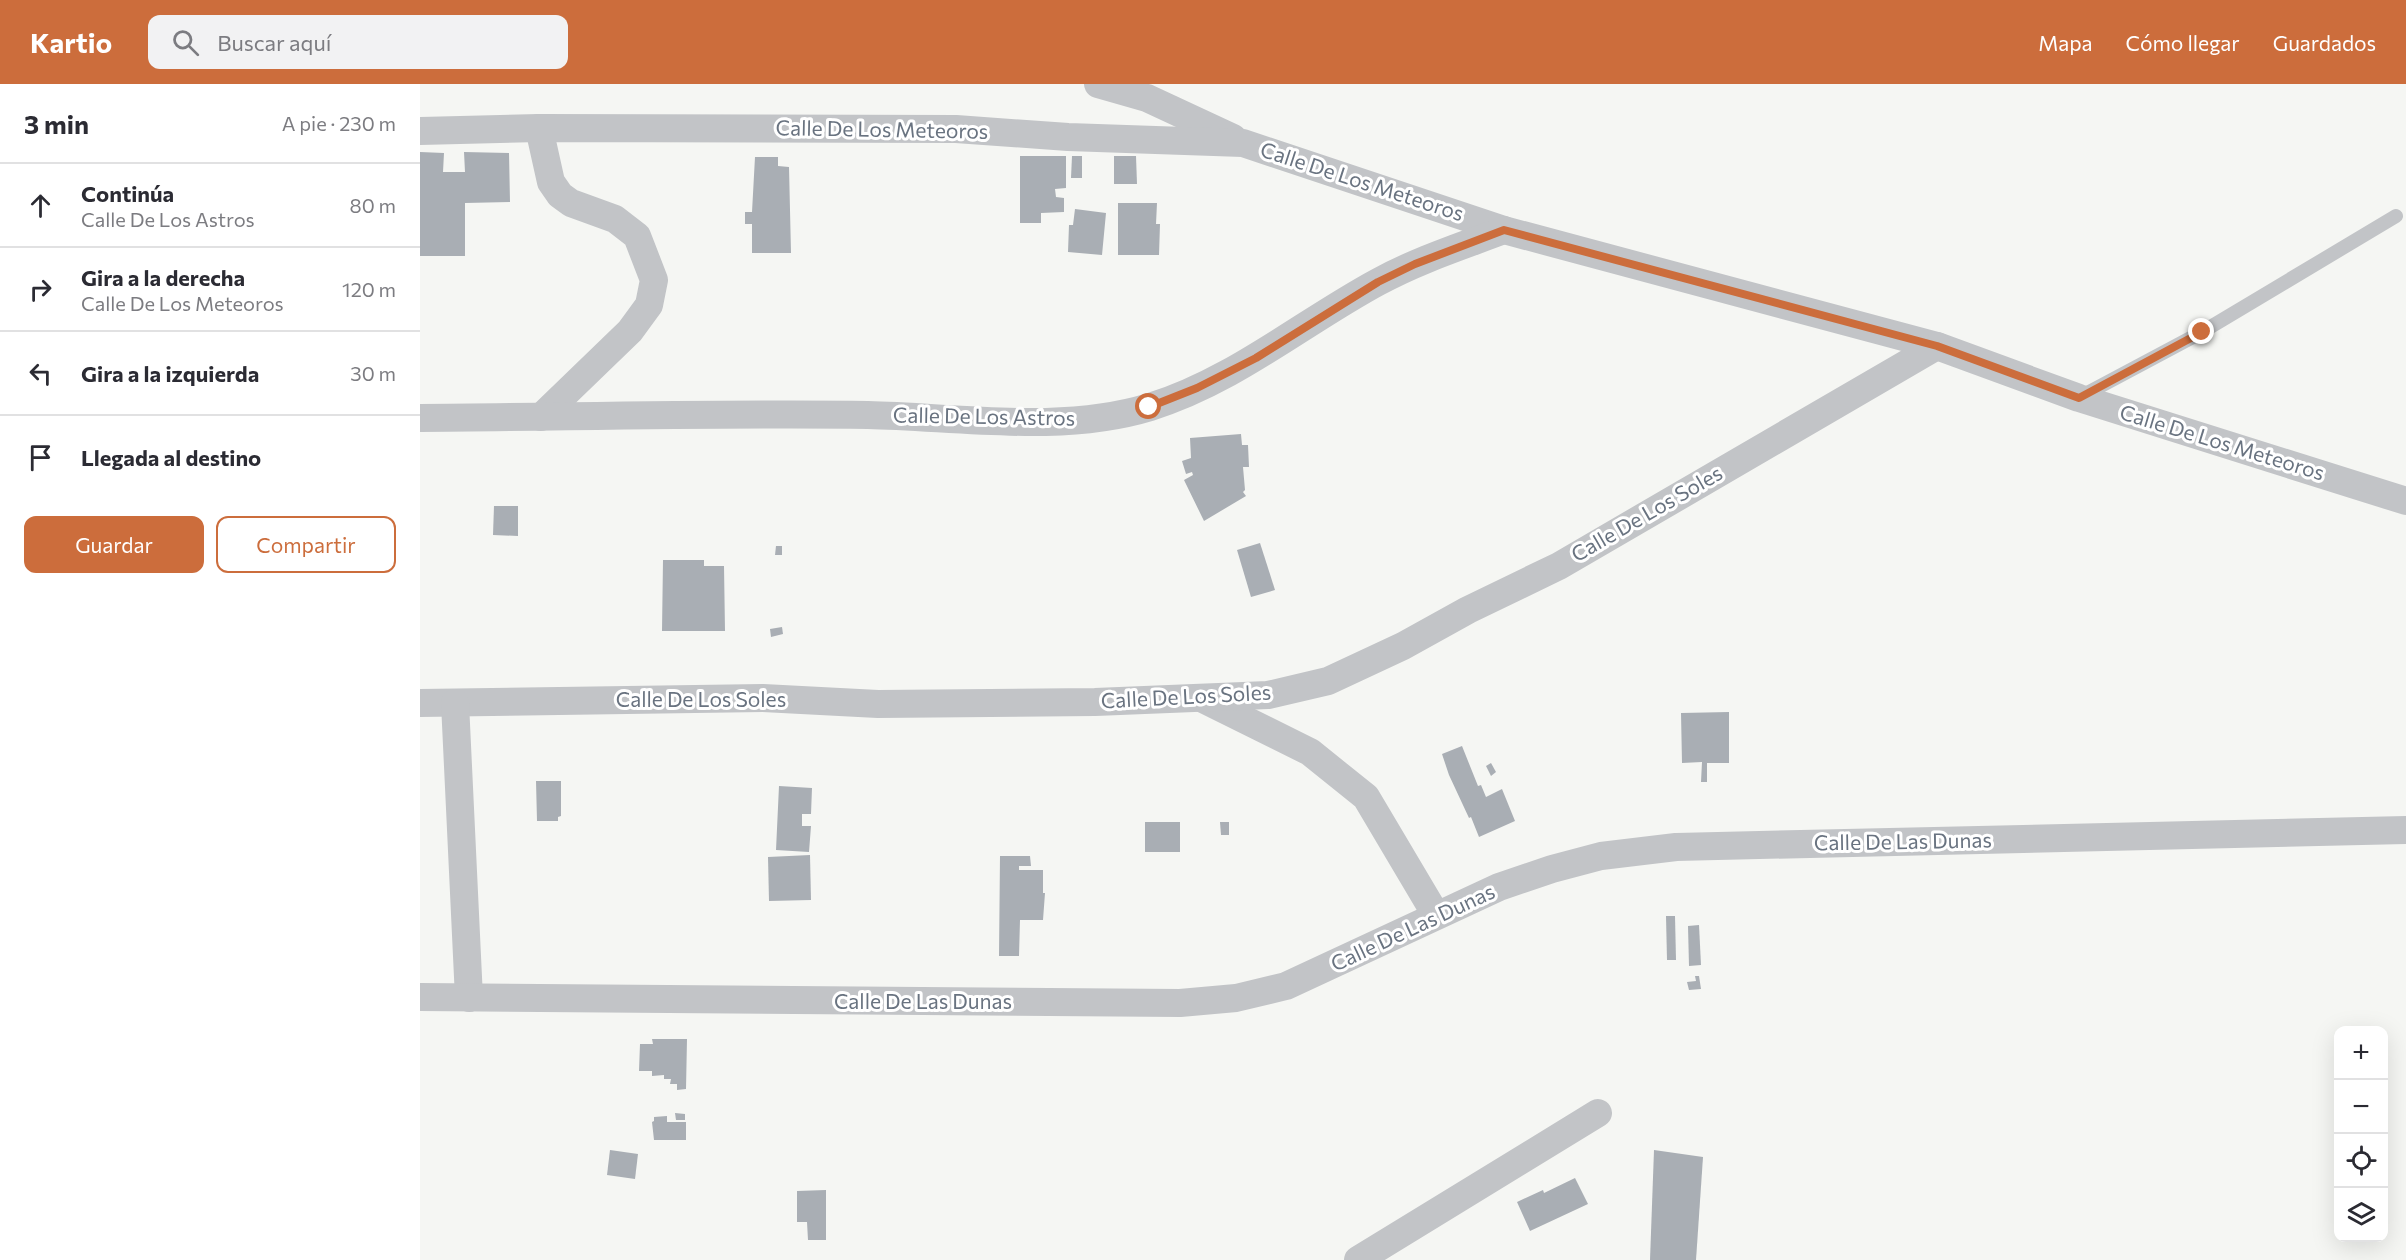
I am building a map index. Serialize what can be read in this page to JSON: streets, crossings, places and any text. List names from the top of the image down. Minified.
{"streets":{"street":["Calle De Los Meteoros","Calle De Los Astros","Calle De Los Soles","Calle De Las Dunas"]},"crossings":[["Calle De Los Meteoros","Calle De Los Astros"],["Calle De Los Meteoros","Calle De Los Soles"]],"page":{"header":"Kartio","search":"Buscar aquí","nav":["Mapa","Cómo llegar","Guardados"],"heading":["3 min","A pie · 230 m"],"list":[["Continúa","Calle De Los Astros","80 m"],["Gira a la derecha","Calle De Los Meteoros","120 m"],["Gira a la izquierda","30 m"],"Llegada al destino"],"buttons":["Guardar","Compartir"],"map_buttons":["+","−"]}}
